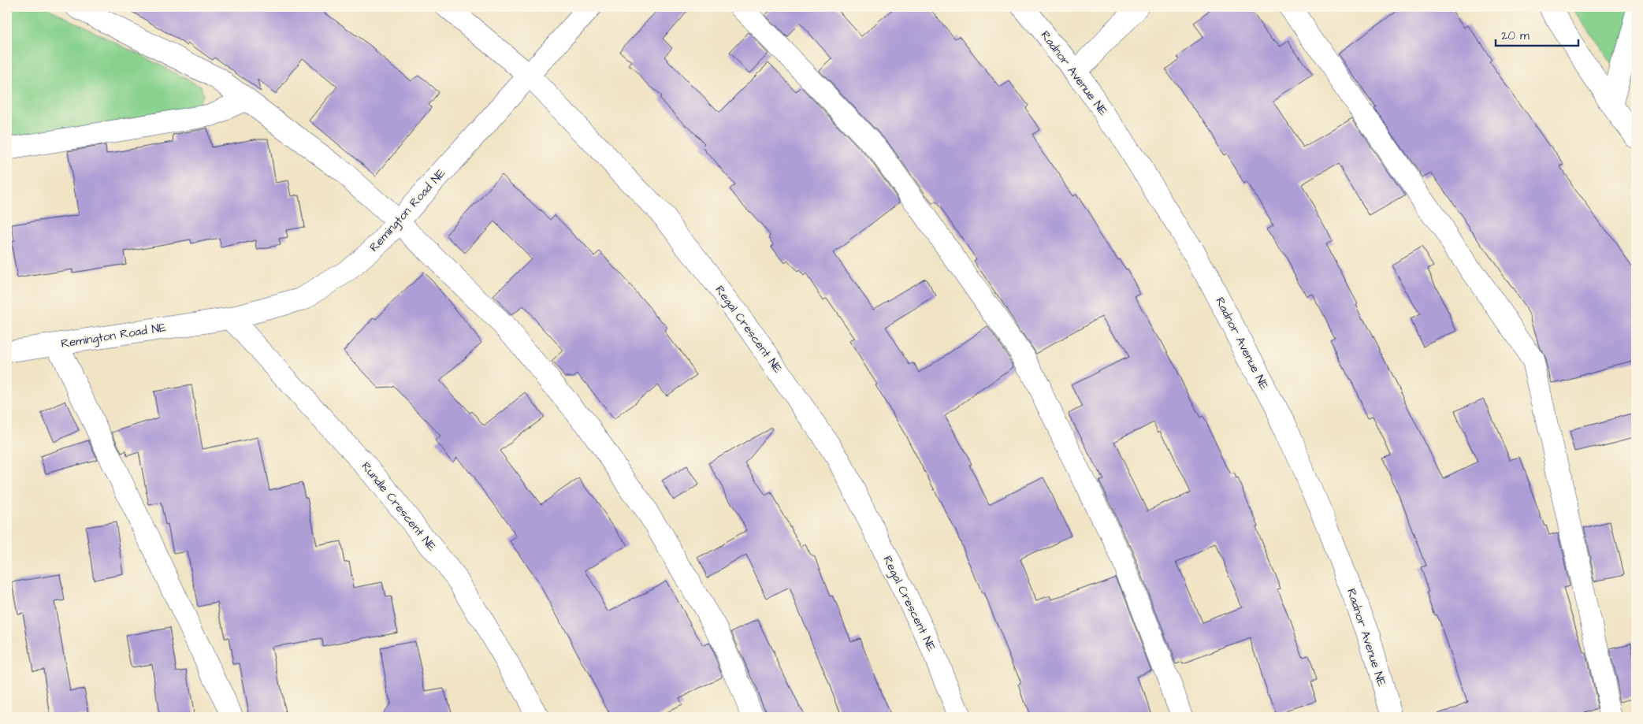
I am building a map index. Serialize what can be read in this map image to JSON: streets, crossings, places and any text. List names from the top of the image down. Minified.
{"streets":{"street":["Radnor Avenue NE","Remington Road NE","Regal Crescent NE","Rundle Crescent NE"]},"crossings":[["Remington Road NE","Regal Crescent NE"],["Remington Road NE","Rundle Crescent NE"]],"scale_bar":"20 m"}
